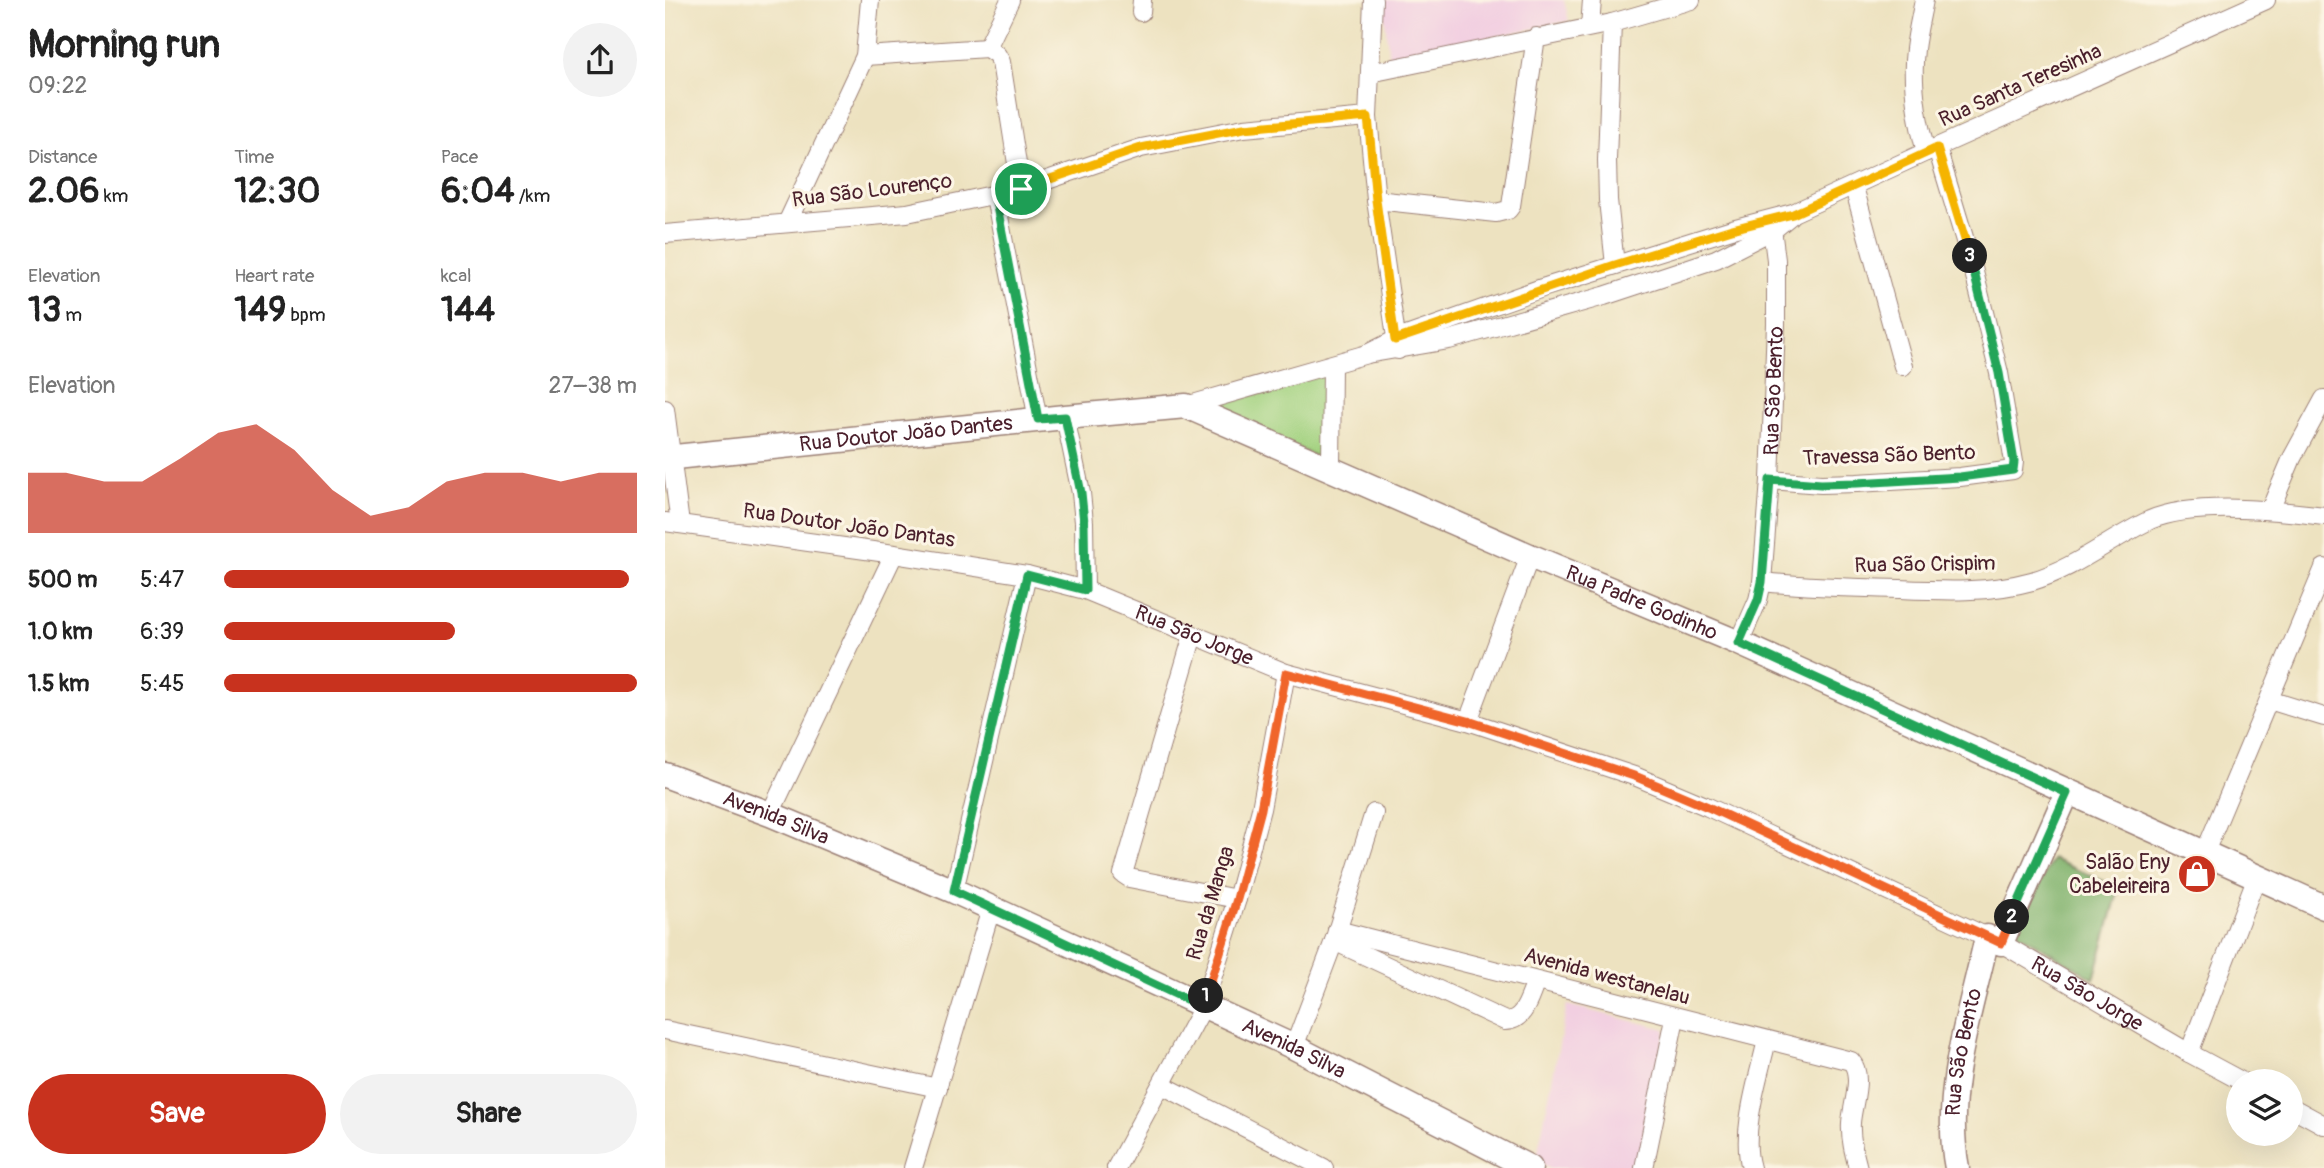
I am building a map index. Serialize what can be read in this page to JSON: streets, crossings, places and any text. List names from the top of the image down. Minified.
{"streets":{"street":["Rua Santa Teresinha","Rua São Lourenço","Rua São Bento","Rua Doutor João Dantes","Travessa São Bento","Rua Doutor João Dantas","Rua São Crispim","Rua Padre Godinho","Rua São Jorge","Avenida Silva","Rua da Manga","Avenida westanelau"]},"crossings":[["Rua Santa Teresinha","Rua São Bento"],["Rua Santa Teresinha","Rua Doutor João Dantes"],["Rua Santa Teresinha","Travessa São Bento"],["Rua Santa Teresinha","Rua Padre Godinho"],["Rua São Bento","Travessa São Bento"],["Rua São Bento","Rua São Crispim"],["Rua São Bento","Rua Padre Godinho"],["Rua São Bento","Rua São Jorge"],["Rua Doutor João Dantes","Rua Padre Godinho"],["Rua Doutor João Dantas","Rua São Jorge"],["Rua São Jorge","Rua da Manga"],["Avenida Silva","Rua da Manga"]],"places":{"shop":["Salão Eny Cabeleireira"]},"page":{"heading":["Morning run","09:22"],"stats":[["Distance","2.06 km"],["Time","12:30"],["Pace","6:04 /km"],["Elevation","13 m"],["Heart rate","149 bpm"],["kcal","144"]],"pins":["3","2","1"],"chart":["Elevation","27–38 m"],"list":[{"name":"500 m","note":"5:47"},{"name":"1.0 km","note":"6:39"},{"name":"1.5 km","note":"5:45"}],"buttons":["Save","Share"]}}
